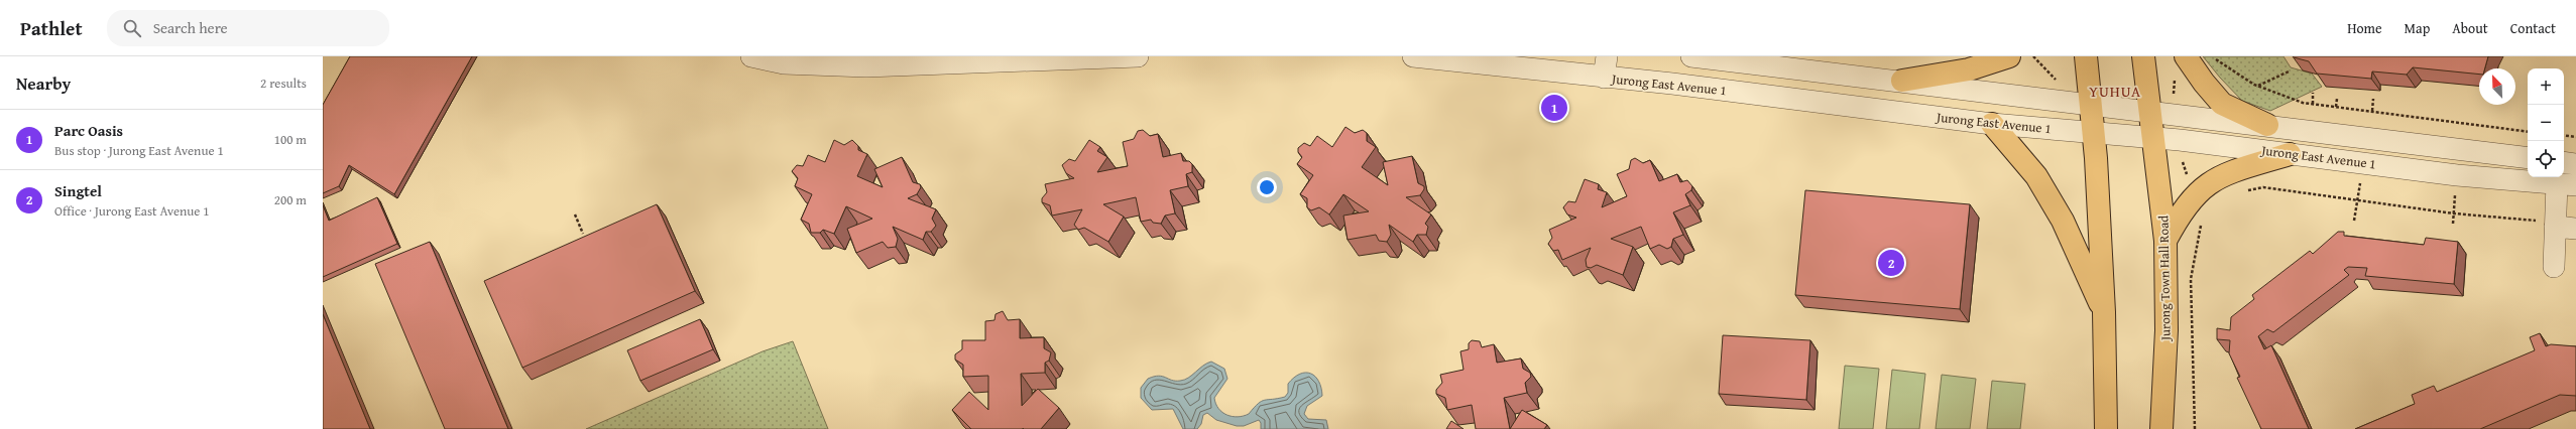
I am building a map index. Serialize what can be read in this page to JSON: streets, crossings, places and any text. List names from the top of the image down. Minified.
{"streets":{"main road":["Jurong Town Hall Road"],"street":["Jurong East Avenue 1"]},"crossings":[["Jurong East Avenue 1","Jurong Town Hall Road"]],"districts":["YUHUA"],"north":"top left","page":{"header":"Pathlet","search":"Search here","nav":["Home","Map","About","Contact"],"heading":["Nearby","2 results"],"map_buttons":["+","−"],"pins":["1","2"],"list":[{"mark":"1","name":"Parc Oasis","note":"Bus stop · Jurong East Avenue 1","value":"100 m"},{"mark":"2","name":"Singtel","note":"Office · Jurong East Avenue 1","value":"200 m"}]}}
